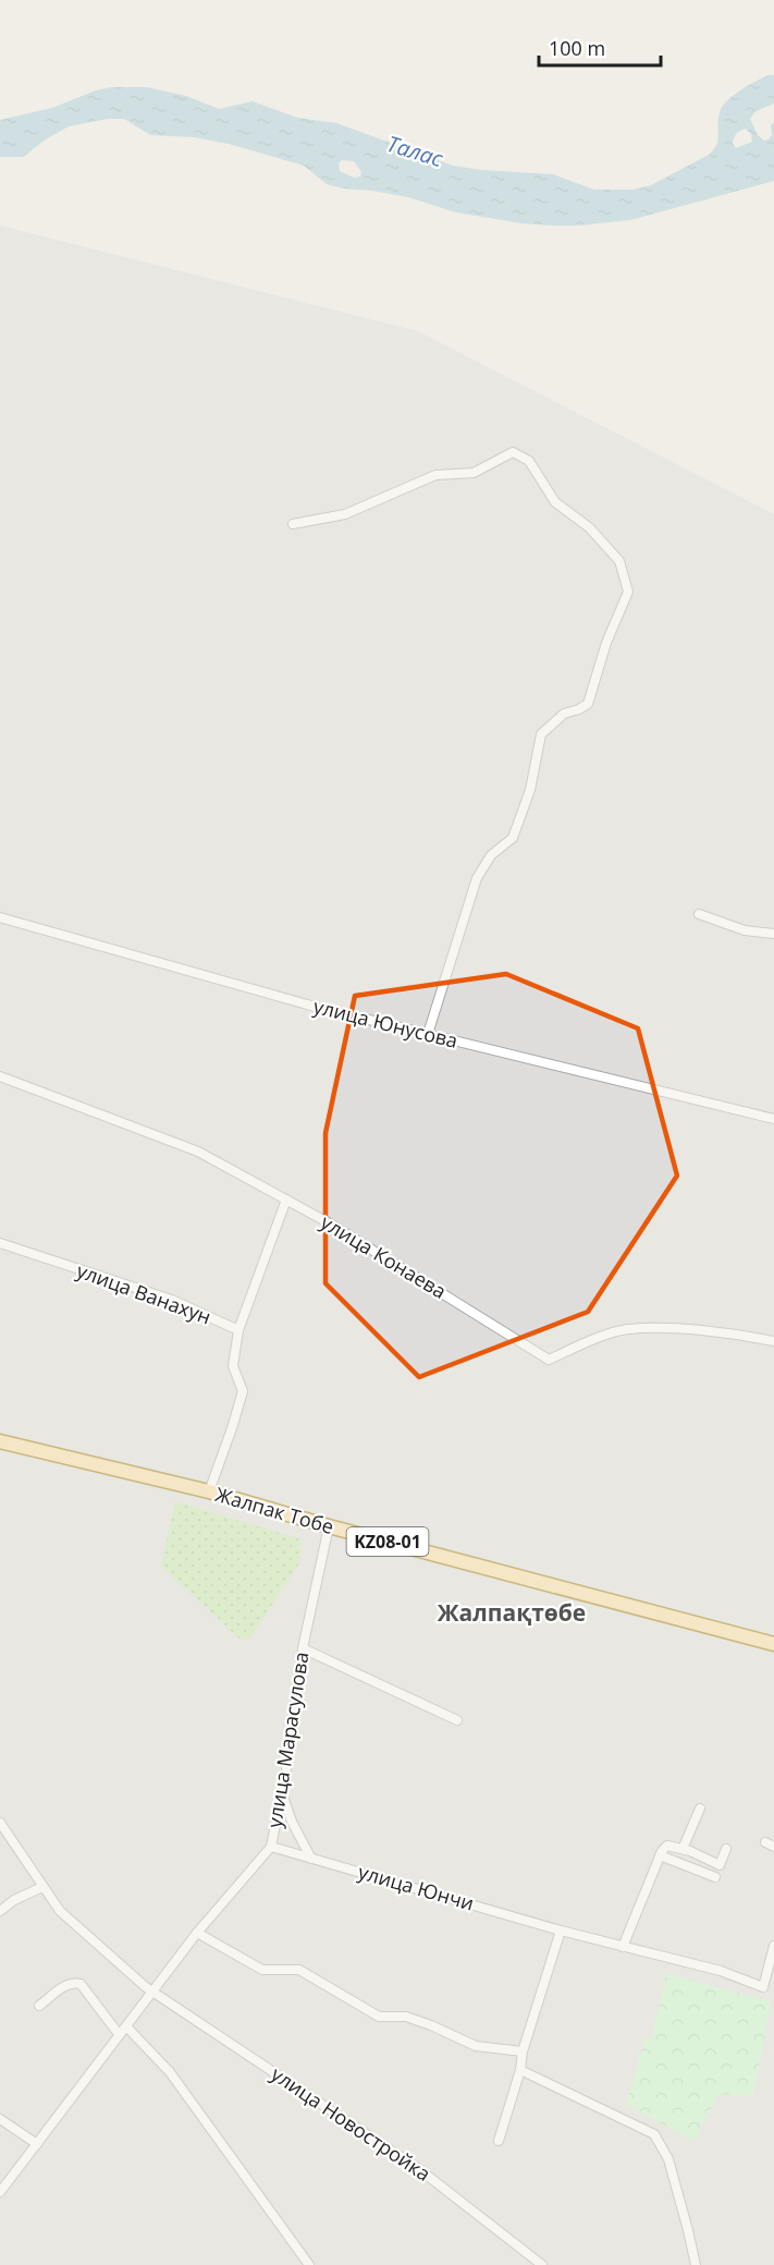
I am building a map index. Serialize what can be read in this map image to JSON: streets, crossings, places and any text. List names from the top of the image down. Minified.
{"streets":{"main road":["Жалпак Тобе","KZ08-01"],"street":["улица Юнусова","улица Конаева","улица Ванахун","улица Марасулова","улица Юнчи","улица Новостройка"]},"crossings":[["Жалпак Тобе","улица Марасулова"],["улица Марасулова","улица Юнчи"],["улица Марасулова","улица Новостройка"]],"districts":["Жалпақтөбе"],"water":["Талас"],"scale_bar":"100 m"}
